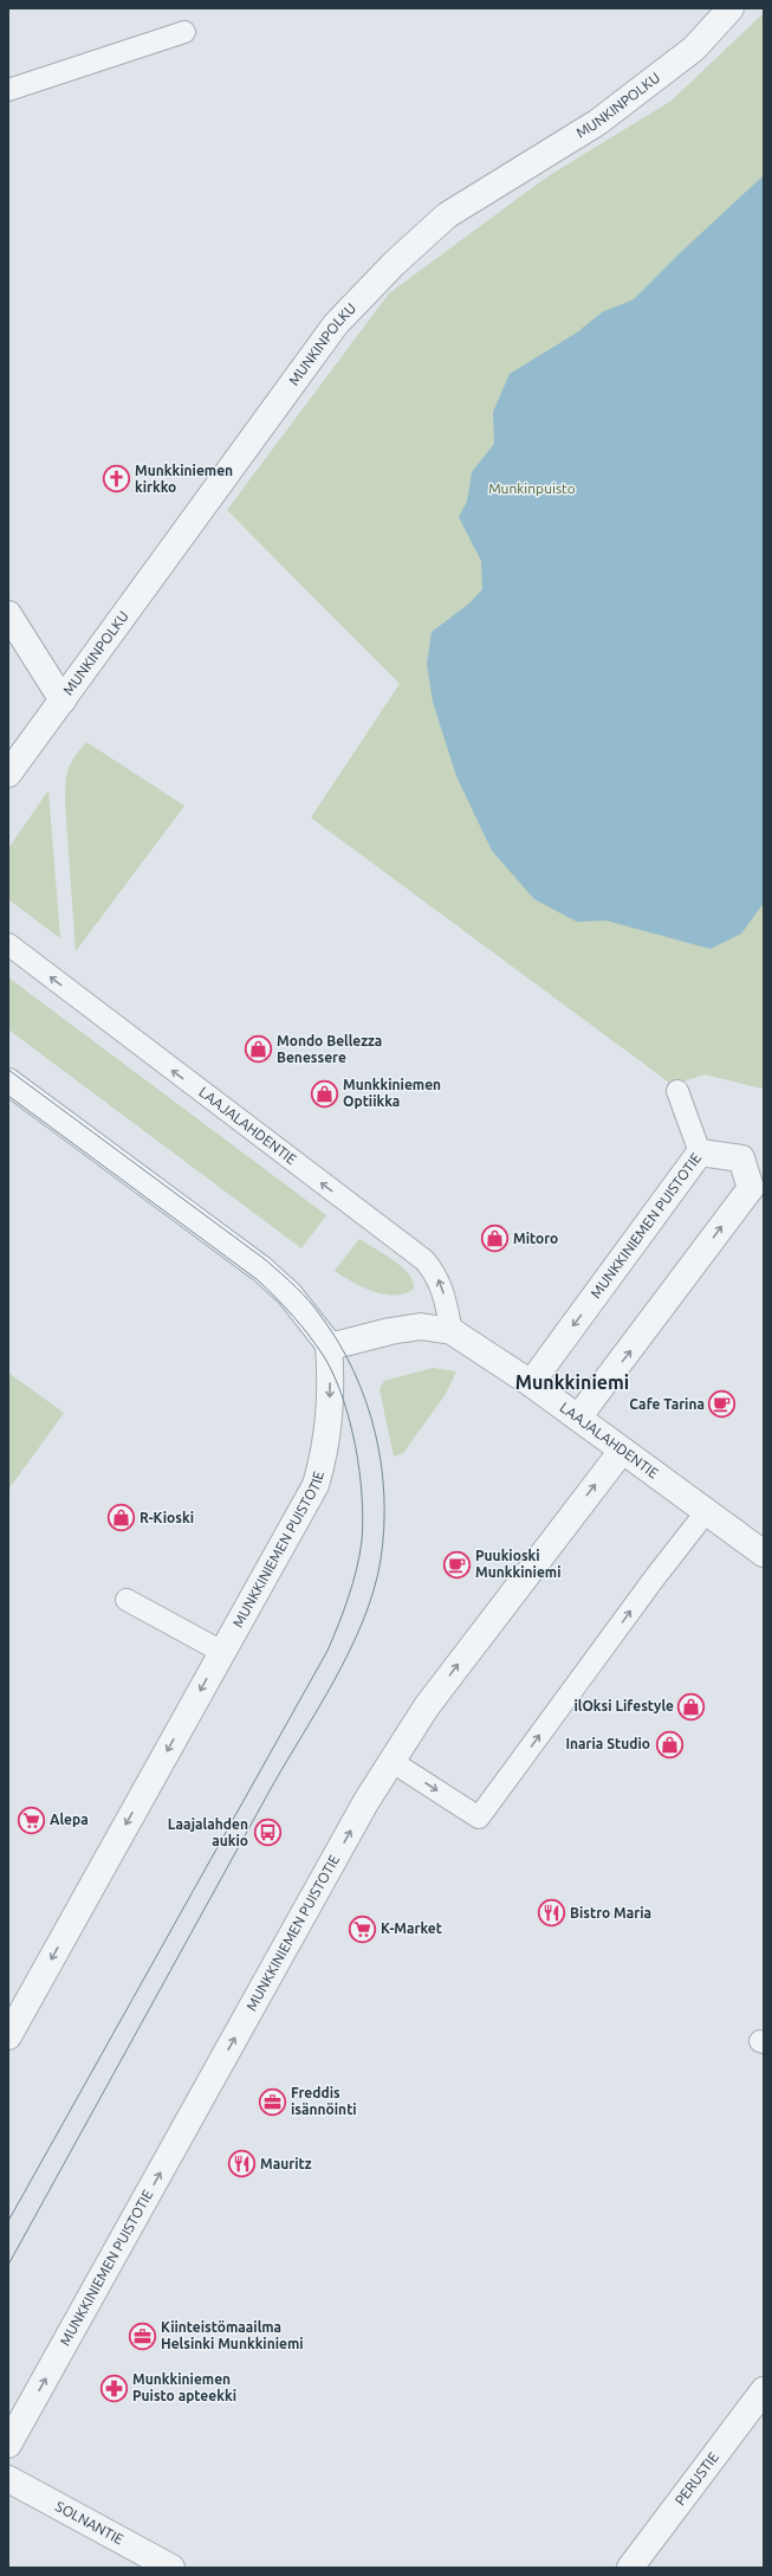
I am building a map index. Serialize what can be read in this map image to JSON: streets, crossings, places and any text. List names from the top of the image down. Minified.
{"streets":{"street":["MUNKINPOLKU","LAAJALAHDENTIE","MUNKKINIEMEN PUISTOTIE","PERUSTIE","SOLNANTIE"]},"crossings":[["LAAJALAHDENTIE","MUNKKINIEMEN PUISTOTIE"]],"one_way":["LAAJALAHDENTIE"],"districts":["Munkkiniemi"],"parks":["Munkinpuisto"],"places":{"church":["Munkkiniemen kirkko"],"shop":["Mondo Bellezza Benessere","Munkkiniemen Optiikka","Mitoro","R-Kioski","ilOksi Lifestyle","Inaria Studio"],"cafe":["Cafe Tarina","Puukioski Munkkiniemi"],"supermarket":["Alepa","K-Market"],"bus stop":["Laajalahden aukio"],"restaurant":["Bistro Maria","Mauritz"],"office":["Freddis isännöinti","Kiinteistömaailma Helsinki Munkkiniemi"],"pharmacy":["Munkkiniemen Puisto apteekki"]}}
